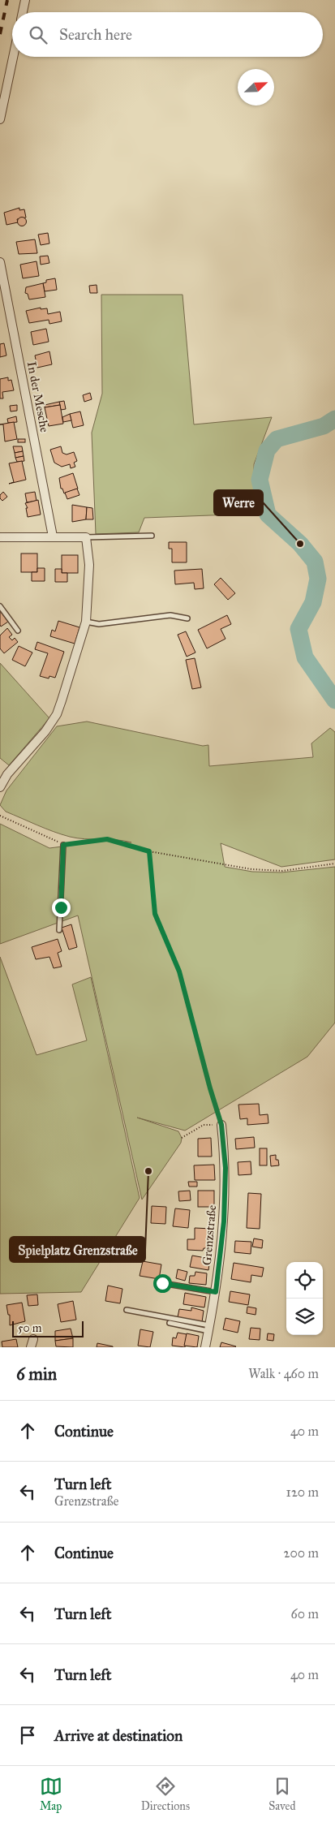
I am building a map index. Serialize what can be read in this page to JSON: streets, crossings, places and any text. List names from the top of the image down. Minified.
{"streets":{"street":["In der Mesche","Grenzstraße"]},"places":["Werre","Spielplatz Grenzstraße"],"scale_bar":"50 m","north":"top right","page":{"search":"Search here","scale":"50 m","heading":["6 min","Walk · 460 m"],"list":[["Continue","40 m"],["Turn left","Grenzstraße","120 m"],["Continue","200 m"],["Turn left","60 m"],["Turn left","40 m"],"Arrive at destination"],"nav":["Map","Directions","Saved"]}}
